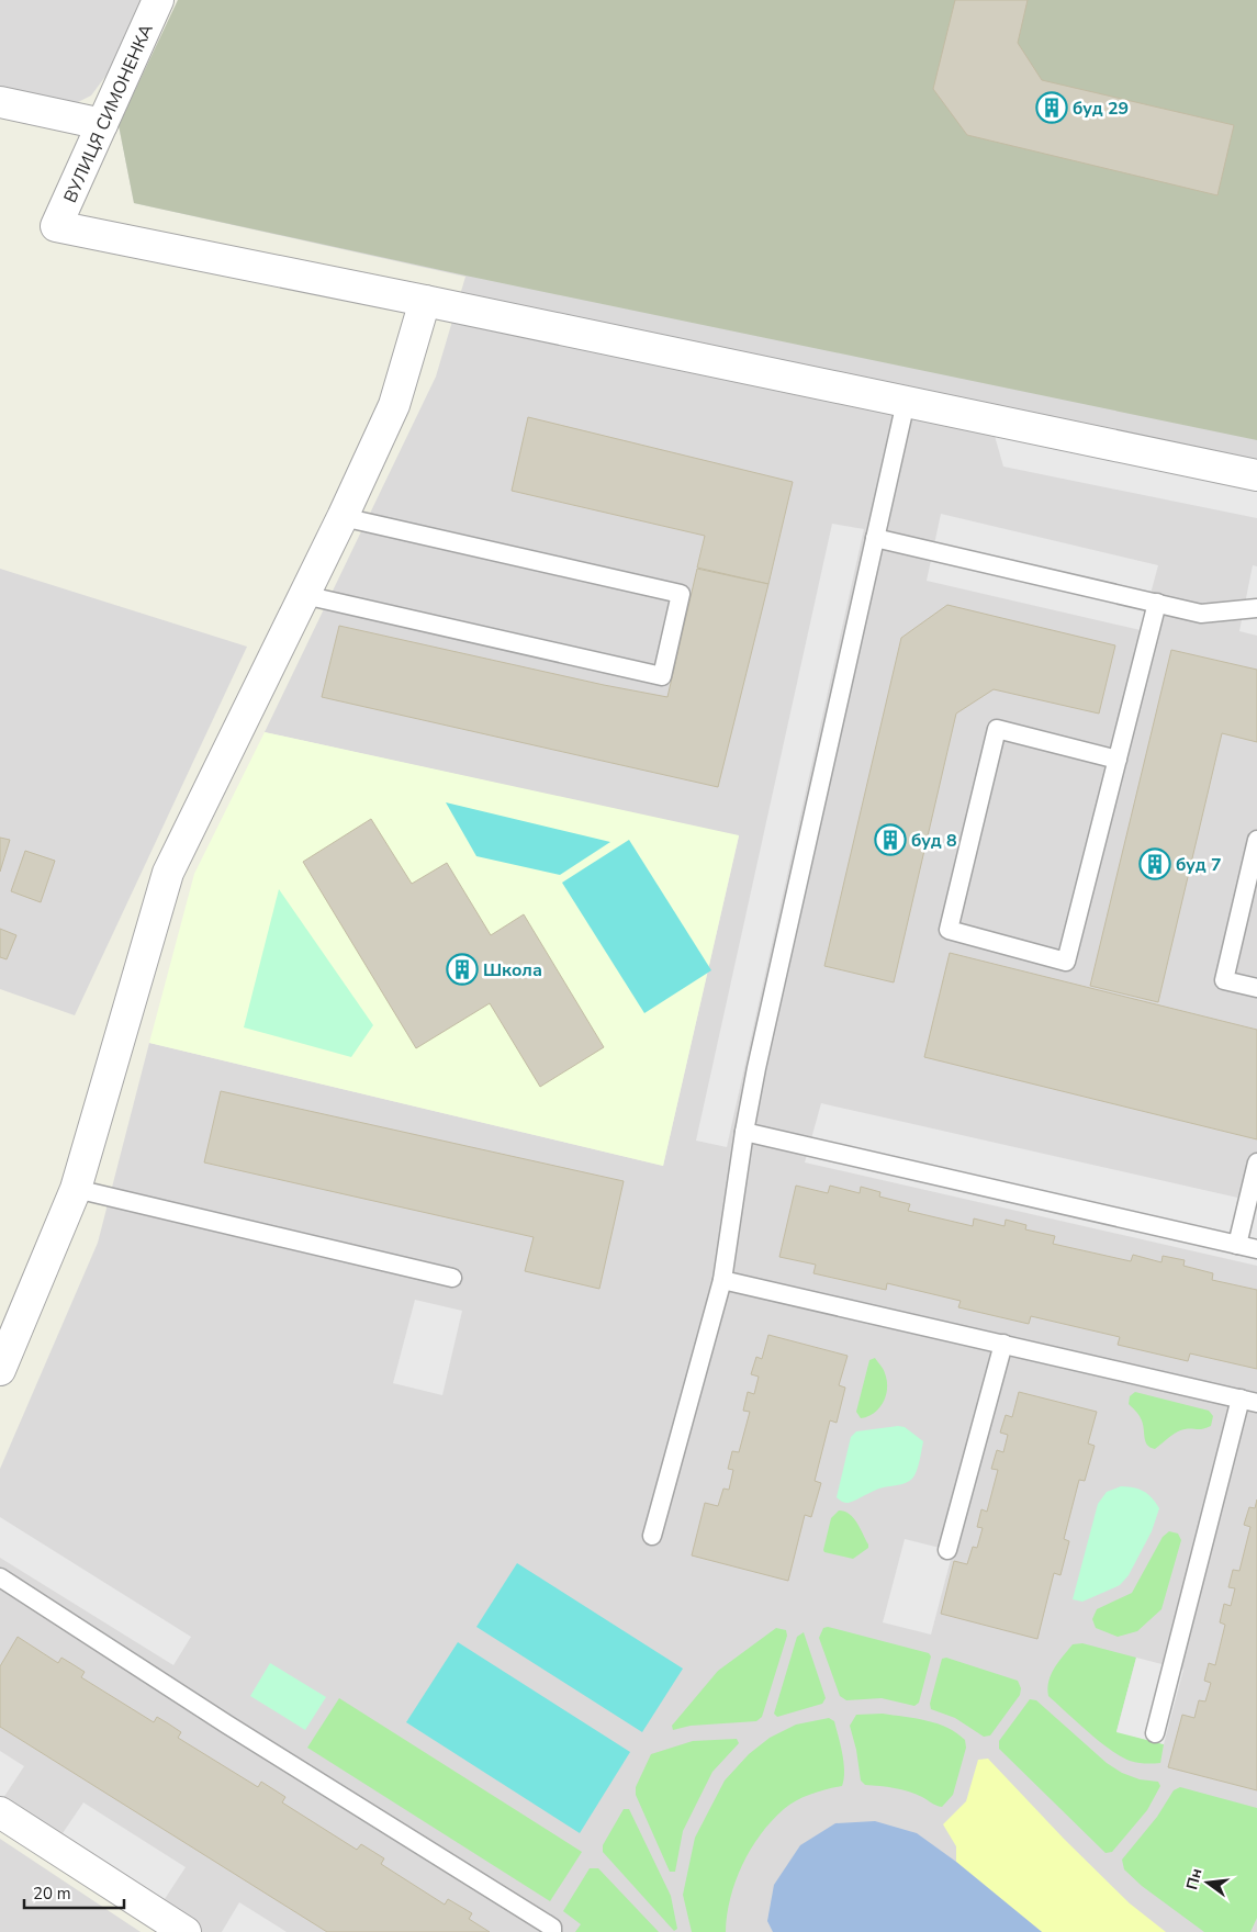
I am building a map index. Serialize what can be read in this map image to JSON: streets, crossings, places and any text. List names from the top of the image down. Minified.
{"streets":{"street":["ВУЛИЦЯ СИМОНЕНКА"]},"places":{"building":["буд 29","буд 8","буд 7","Школа"]},"scale_bar":"20 m","north":"left"}
